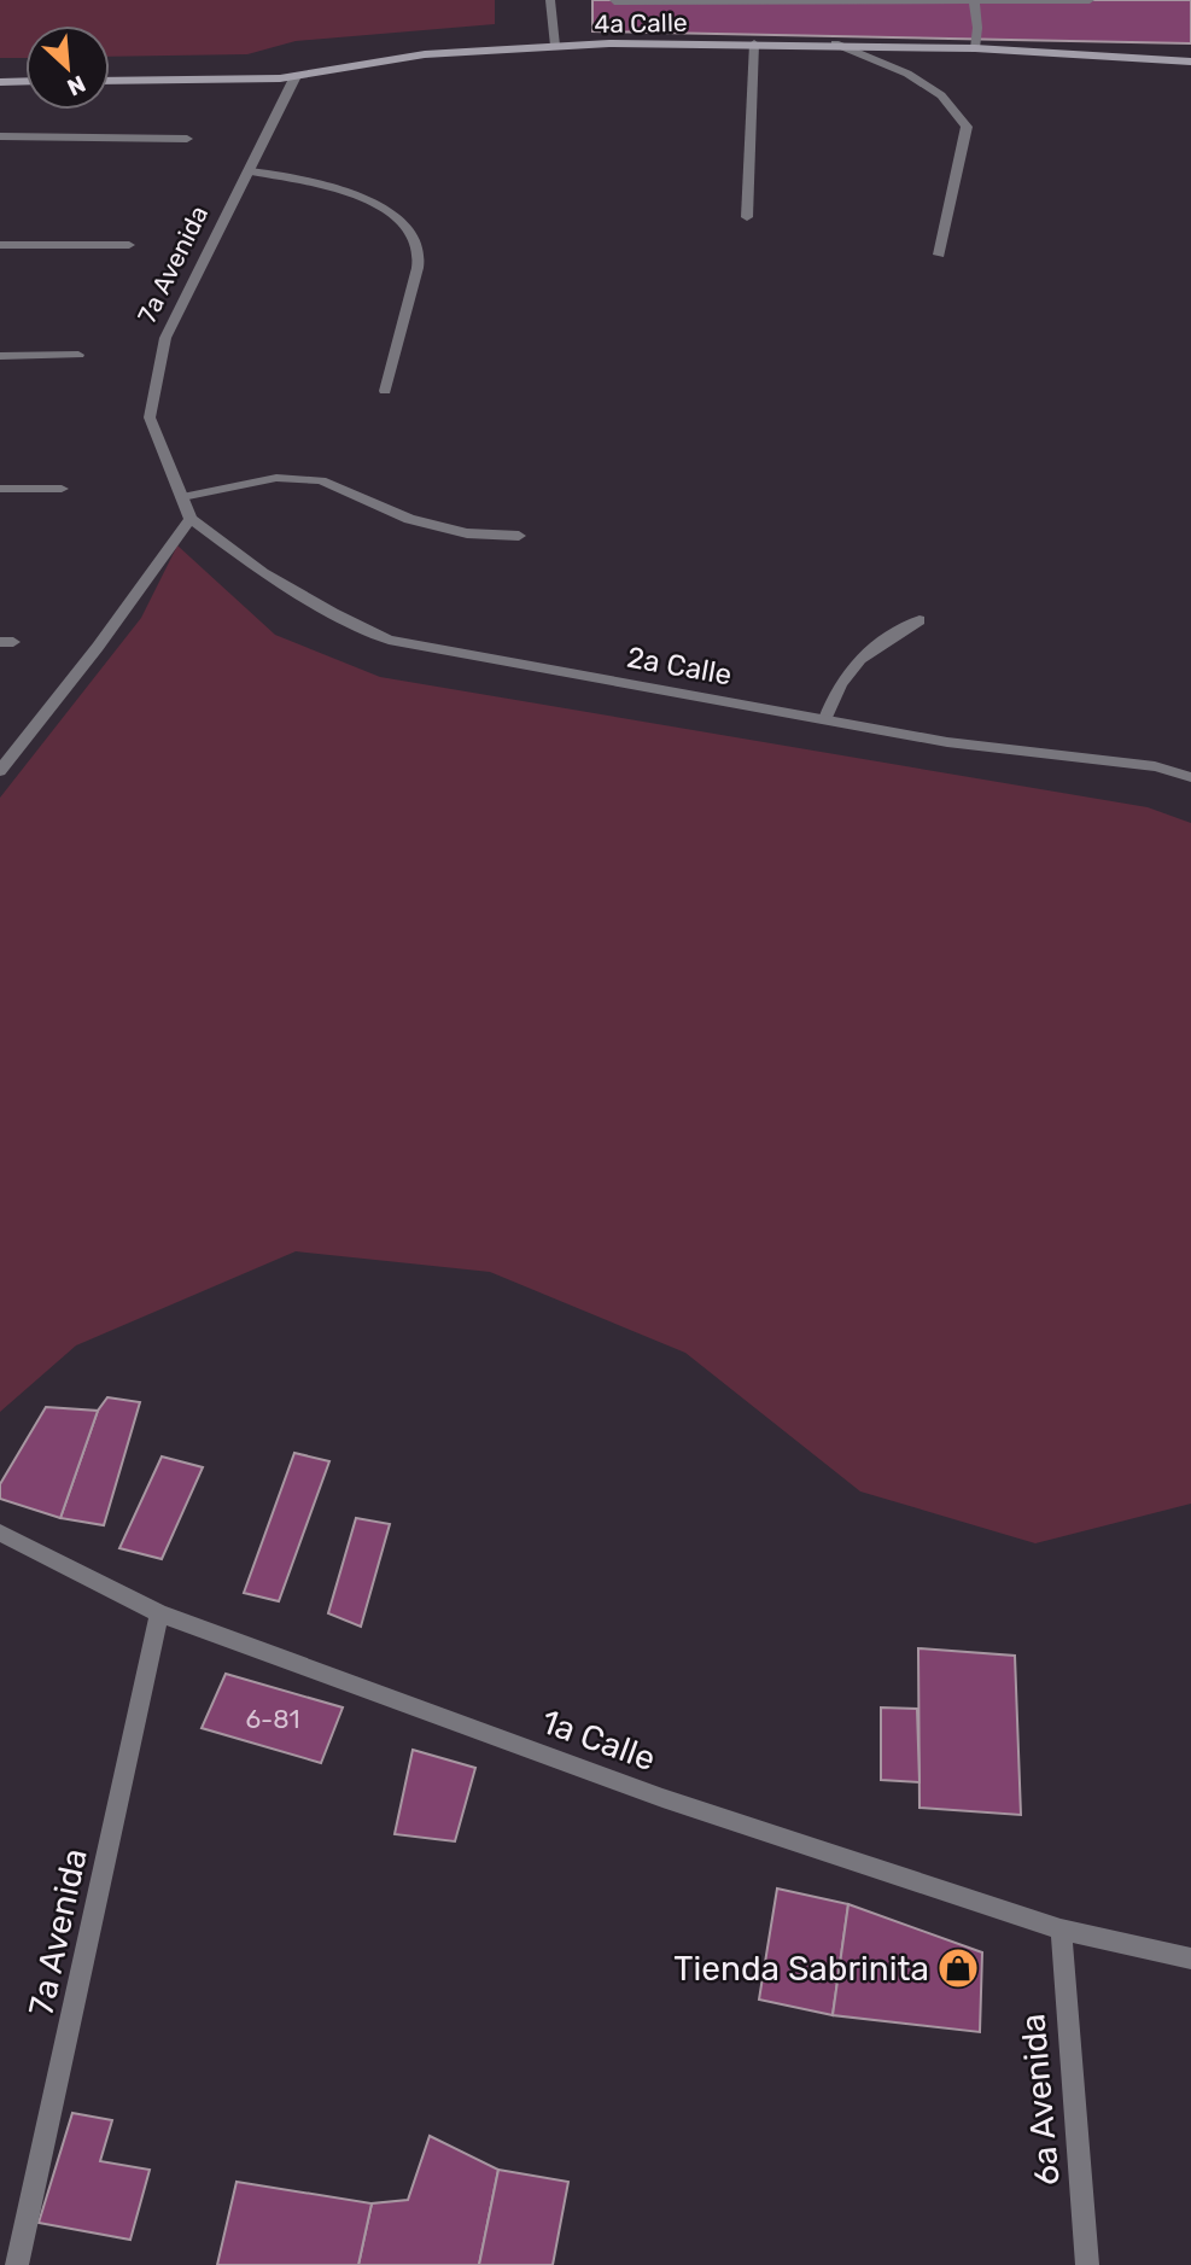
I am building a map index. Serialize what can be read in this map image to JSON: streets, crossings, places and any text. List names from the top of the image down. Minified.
{"streets":{"main road":["4a Calle"],"street":["7a Avenida","2a Calle","1a Calle","6a Avenida"]},"crossings":[["4a Calle","7a Avenida"],["7a Avenida","2a Calle"],["7a Avenida","1a Calle"],["1a Calle","6a Avenida"]],"places":{"shop":["Tienda Sabrinita"]},"house_numbers":["6-81"],"north":"bottom right"}
